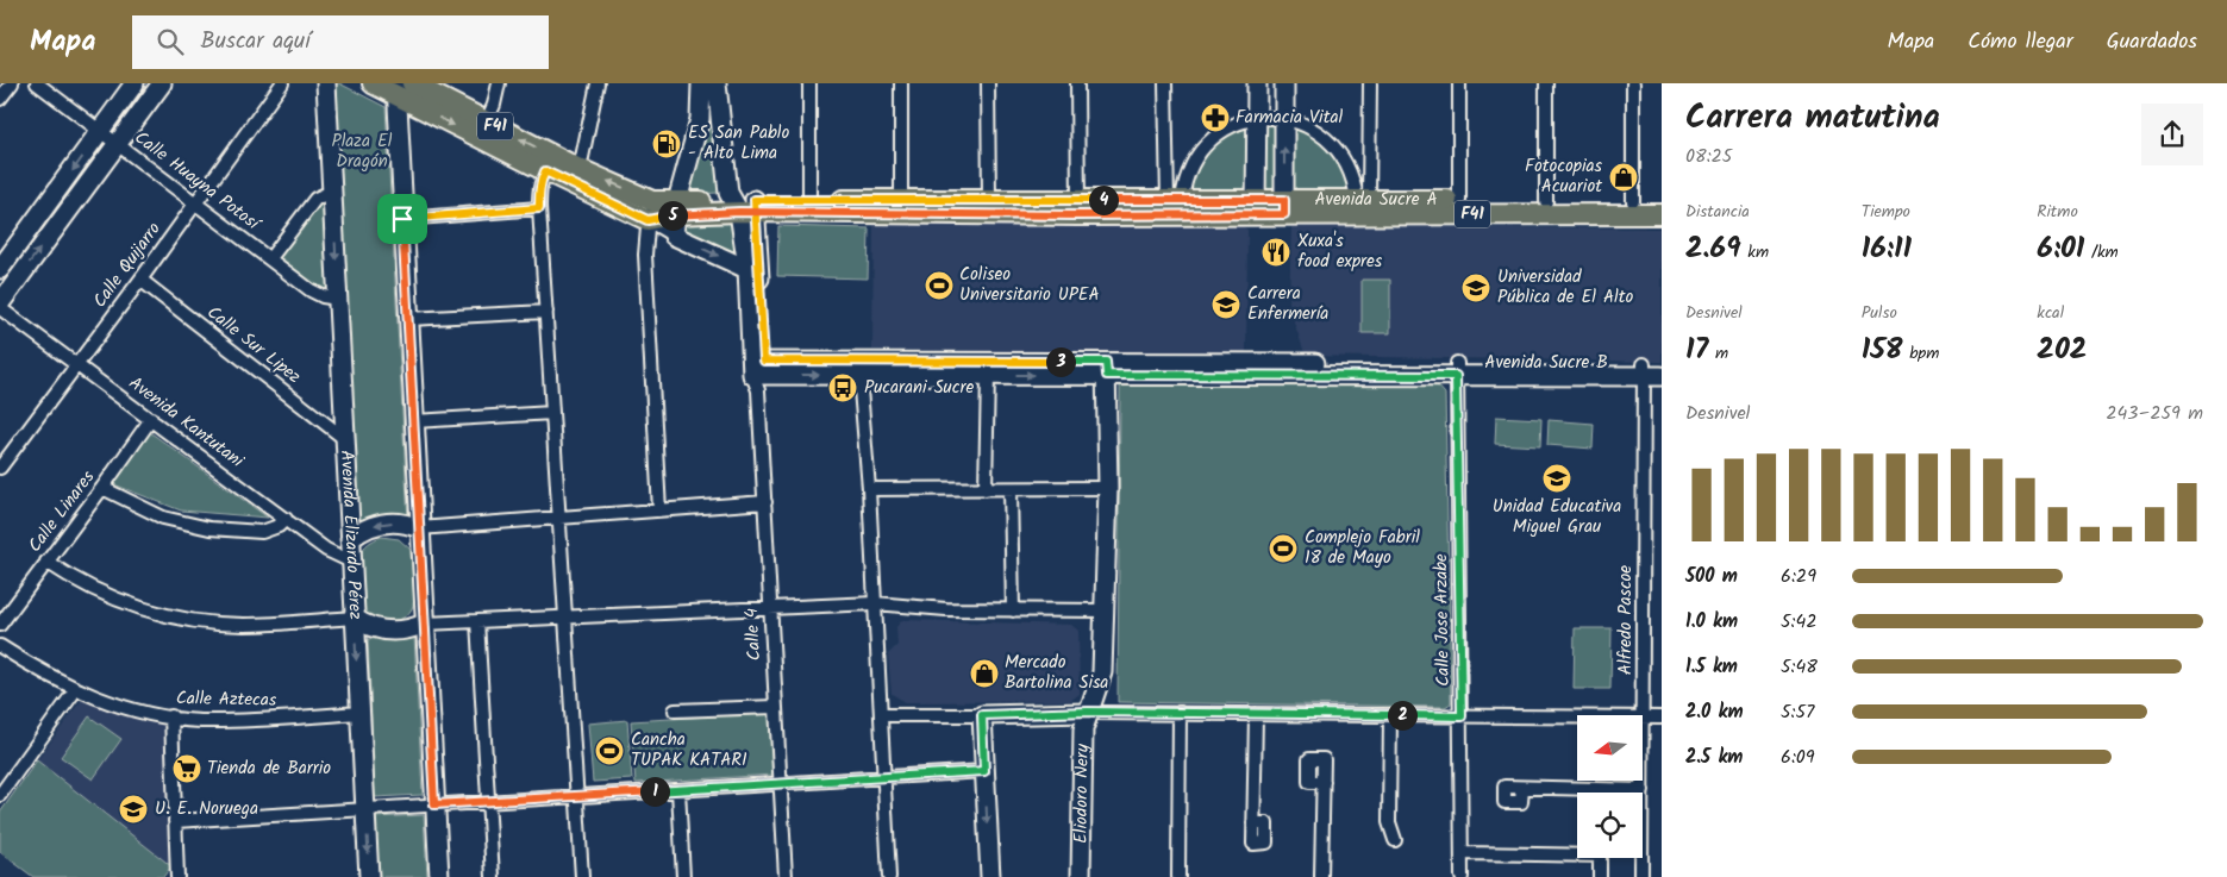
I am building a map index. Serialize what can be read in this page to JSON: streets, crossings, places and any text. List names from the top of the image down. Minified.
{"streets":{"main road":["F41","Avenida Sucre A"],"street":["Calle Huayna Potosí","Calle Quijarro","Calle Sur Lipez","Avenida Sucre B","Avenida Kantutani","Calle Linares","Avenida Elizardo Pérez","Calle Jose Arzabe","Alfredo Pascoe","Calle 4","Calle Aztecas","Eliodoro Nery"]},"crossings":[["F41","Avenida Sucre A"],["Calle Huayna Potosí","Calle Quijarro"],["Calle Huayna Potosí","Avenida Elizardo Pérez"],["Calle Quijarro","Calle Sur Lipez"],["Calle Quijarro","Avenida Kantutani"],["Calle Sur Lipez","Avenida Elizardo Pérez"],["Avenida Sucre B","Calle Jose Arzabe"],["Avenida Sucre B","Alfredo Pascoe"],["Avenida Sucre B","Calle 4"],["Avenida Sucre B","Eliodoro Nery"],["Avenida Kantutani","Calle Linares"],["Avenida Kantutani","Avenida Elizardo Pérez"],["Avenida Elizardo Pérez","Calle Aztecas"]],"parks":["Plaza El Dragón"],"places":{"pharmacy":["Farmacia Vital"],"fuel station":["ES San Pablo - Alto Lima"],"shop":["Fotocopias Acuariot","Mercado Bartolina Sisa"],"restaurant":["Xuxa's food expres"],"sports":["Coliseo Universitario UPEA","Complejo Fabril 18 de Mayo","Cancha TUPAK KATARI"],"school or university":["Universidad Pública de El Alto","Carrera Enfermería","Unidad Educativa Miguel Grau","U. E. Noruega"],"bus stop":["Pucarani Sucre"],"supermarket":["Tienda de Barrio"]},"north":"left","page":{"header":"Mapa","search":"Buscar aquí","nav":["Mapa","Cómo llegar","Guardados"],"heading":["Carrera matutina","08:25"],"stats":[["Distancia","2.69 km"],["Tiempo","16:11"],["Ritmo","6:01 /km"],["Desnivel","17 m"],["Pulso","158 bpm"],["kcal","202"]],"pins":["4","5","3","2","1"],"chart":["Desnivel","243–259 m"],"list":[{"name":"500 m","note":"6:29"},{"name":"1.0 km","note":"5:42"},{"name":"1.5 km","note":"5:48"},{"name":"2.0 km","note":"5:57"},{"name":"2.5 km","note":"6:09"}]}}
